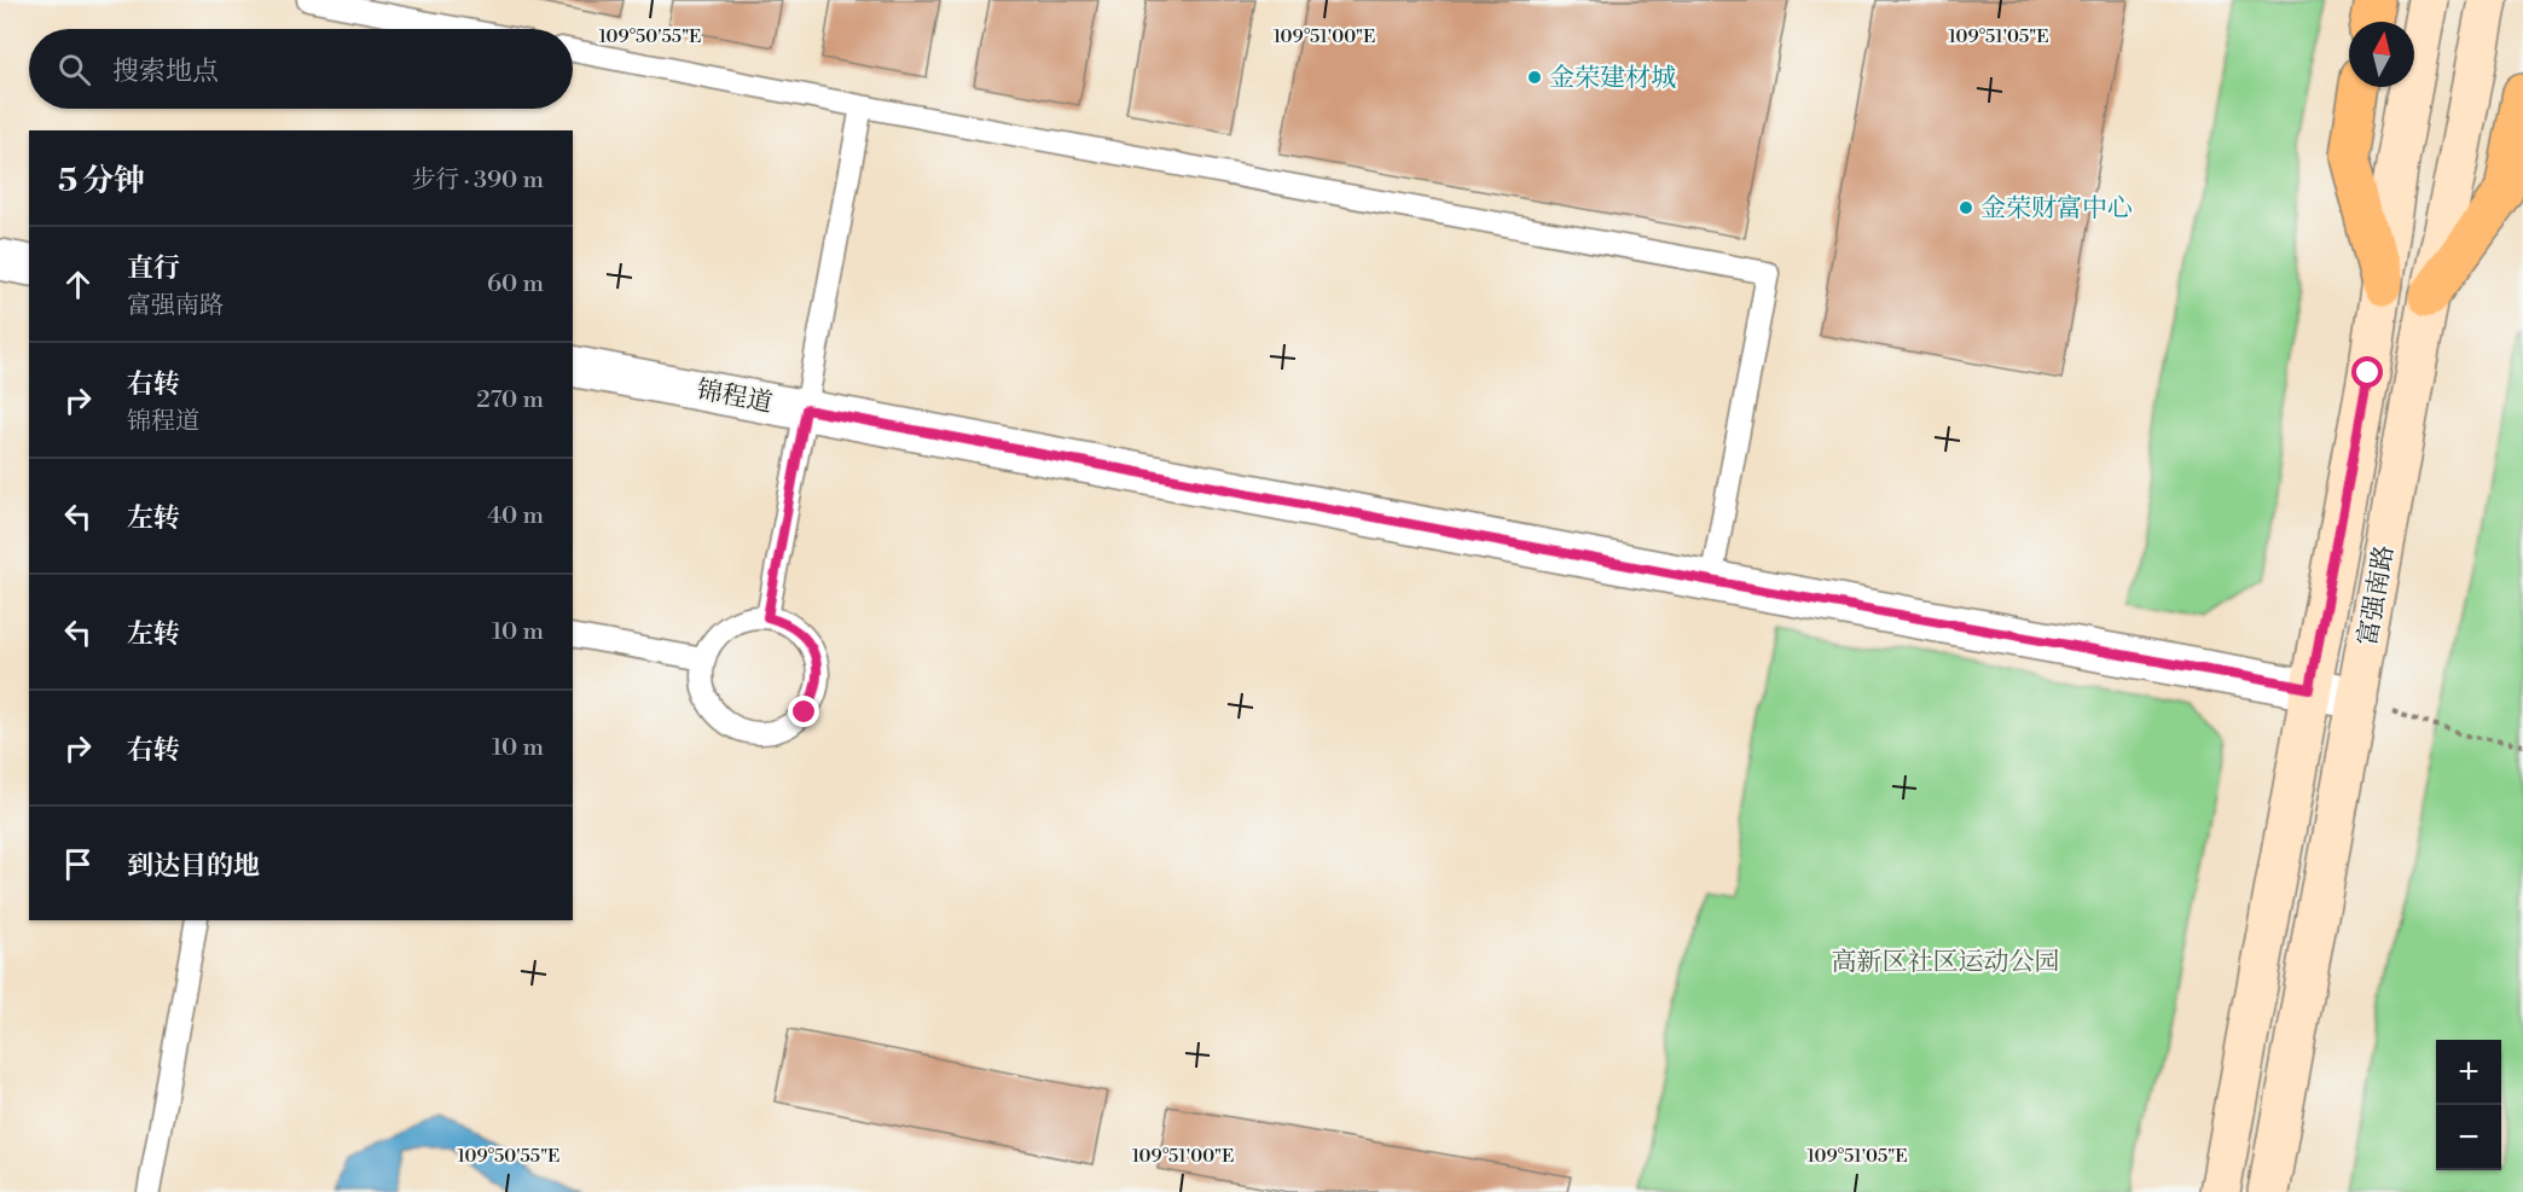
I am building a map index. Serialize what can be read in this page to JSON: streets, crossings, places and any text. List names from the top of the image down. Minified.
{"streets":{"main road":["富强南路"],"street":["锦程道"]},"crossings":[["锦程道","富强南路"]],"parks":["高新区社区运动公园"],"places":["金荣建材城","金荣财富中心"],"north":"top","page":{"search":"搜索地点","heading":["5 分钟","步行 · 390 m"],"list":[["直行","富强南路","60 m"],["右转","锦程道","270 m"],["左转","40 m"],["左转","10 m"],["右转","10 m"],"到达目的地"],"map_buttons":["+","−"]},"coordinates":["109°50'55\"E","109°51'00\"E","109°51'05\"E"]}
